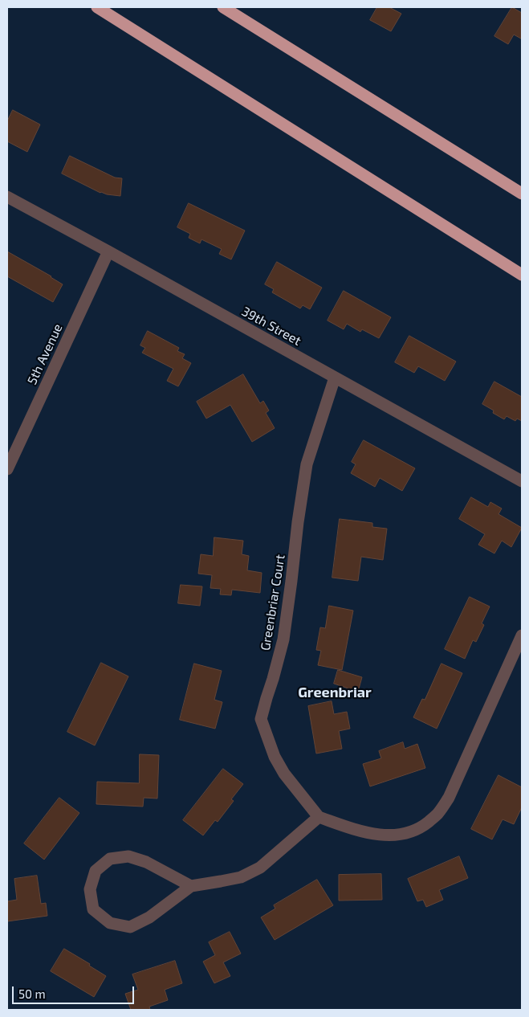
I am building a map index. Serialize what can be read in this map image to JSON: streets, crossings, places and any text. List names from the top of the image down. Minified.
{"streets":{"street":["39th Street","5th Avenue","Greenbriar Court"]},"crossings":[["39th Street","5th Avenue"],["39th Street","Greenbriar Court"]],"districts":["Greenbriar"],"scale_bar":"50 m"}
